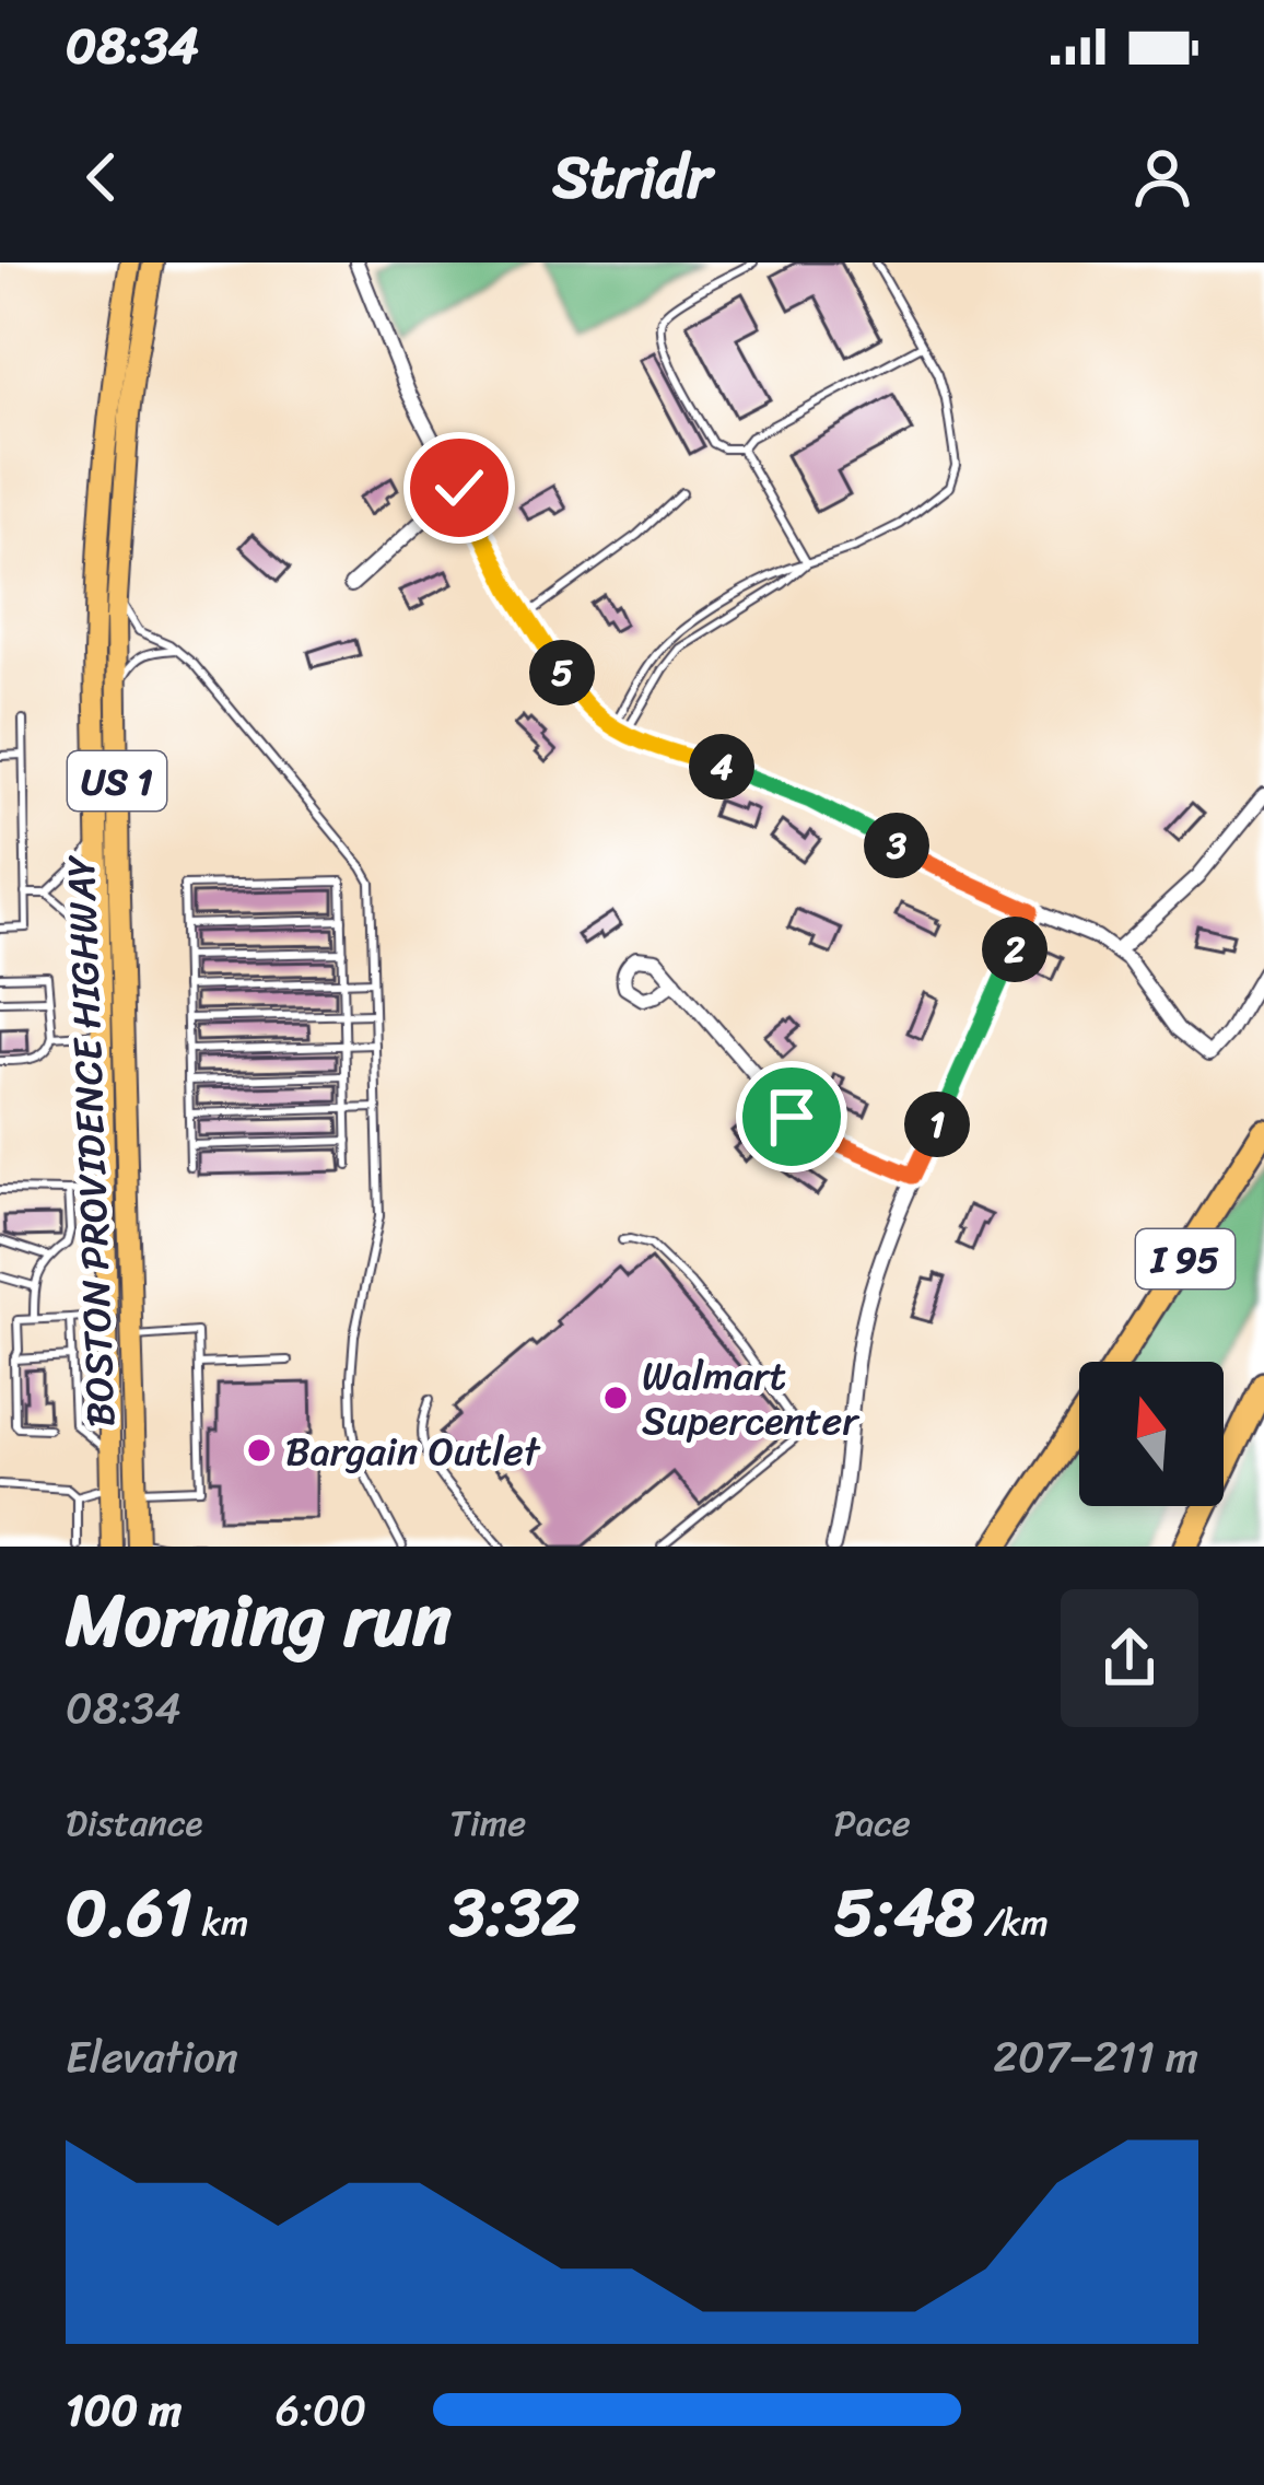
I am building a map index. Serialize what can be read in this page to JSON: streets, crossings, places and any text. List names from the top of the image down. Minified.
{"streets":{"highway":["I 95"],"main road":["US 1","BOSTON PROVIDENCE HIGHWAY"]},"places":["Walmart Supercenter","Bargain Outlet"],"north":"top","page":{"status":"08:34","header":"Stridr","pins":["5","4","3","2","1"],"heading":["Morning run","08:34"],"stats":[["Distance","0.61 km"],["Time","3:32"],["Pace","5:48 /km"]],"chart":["Elevation","207–211 m"],"list":[{"name":"100 m","note":"6:00"}]}}
